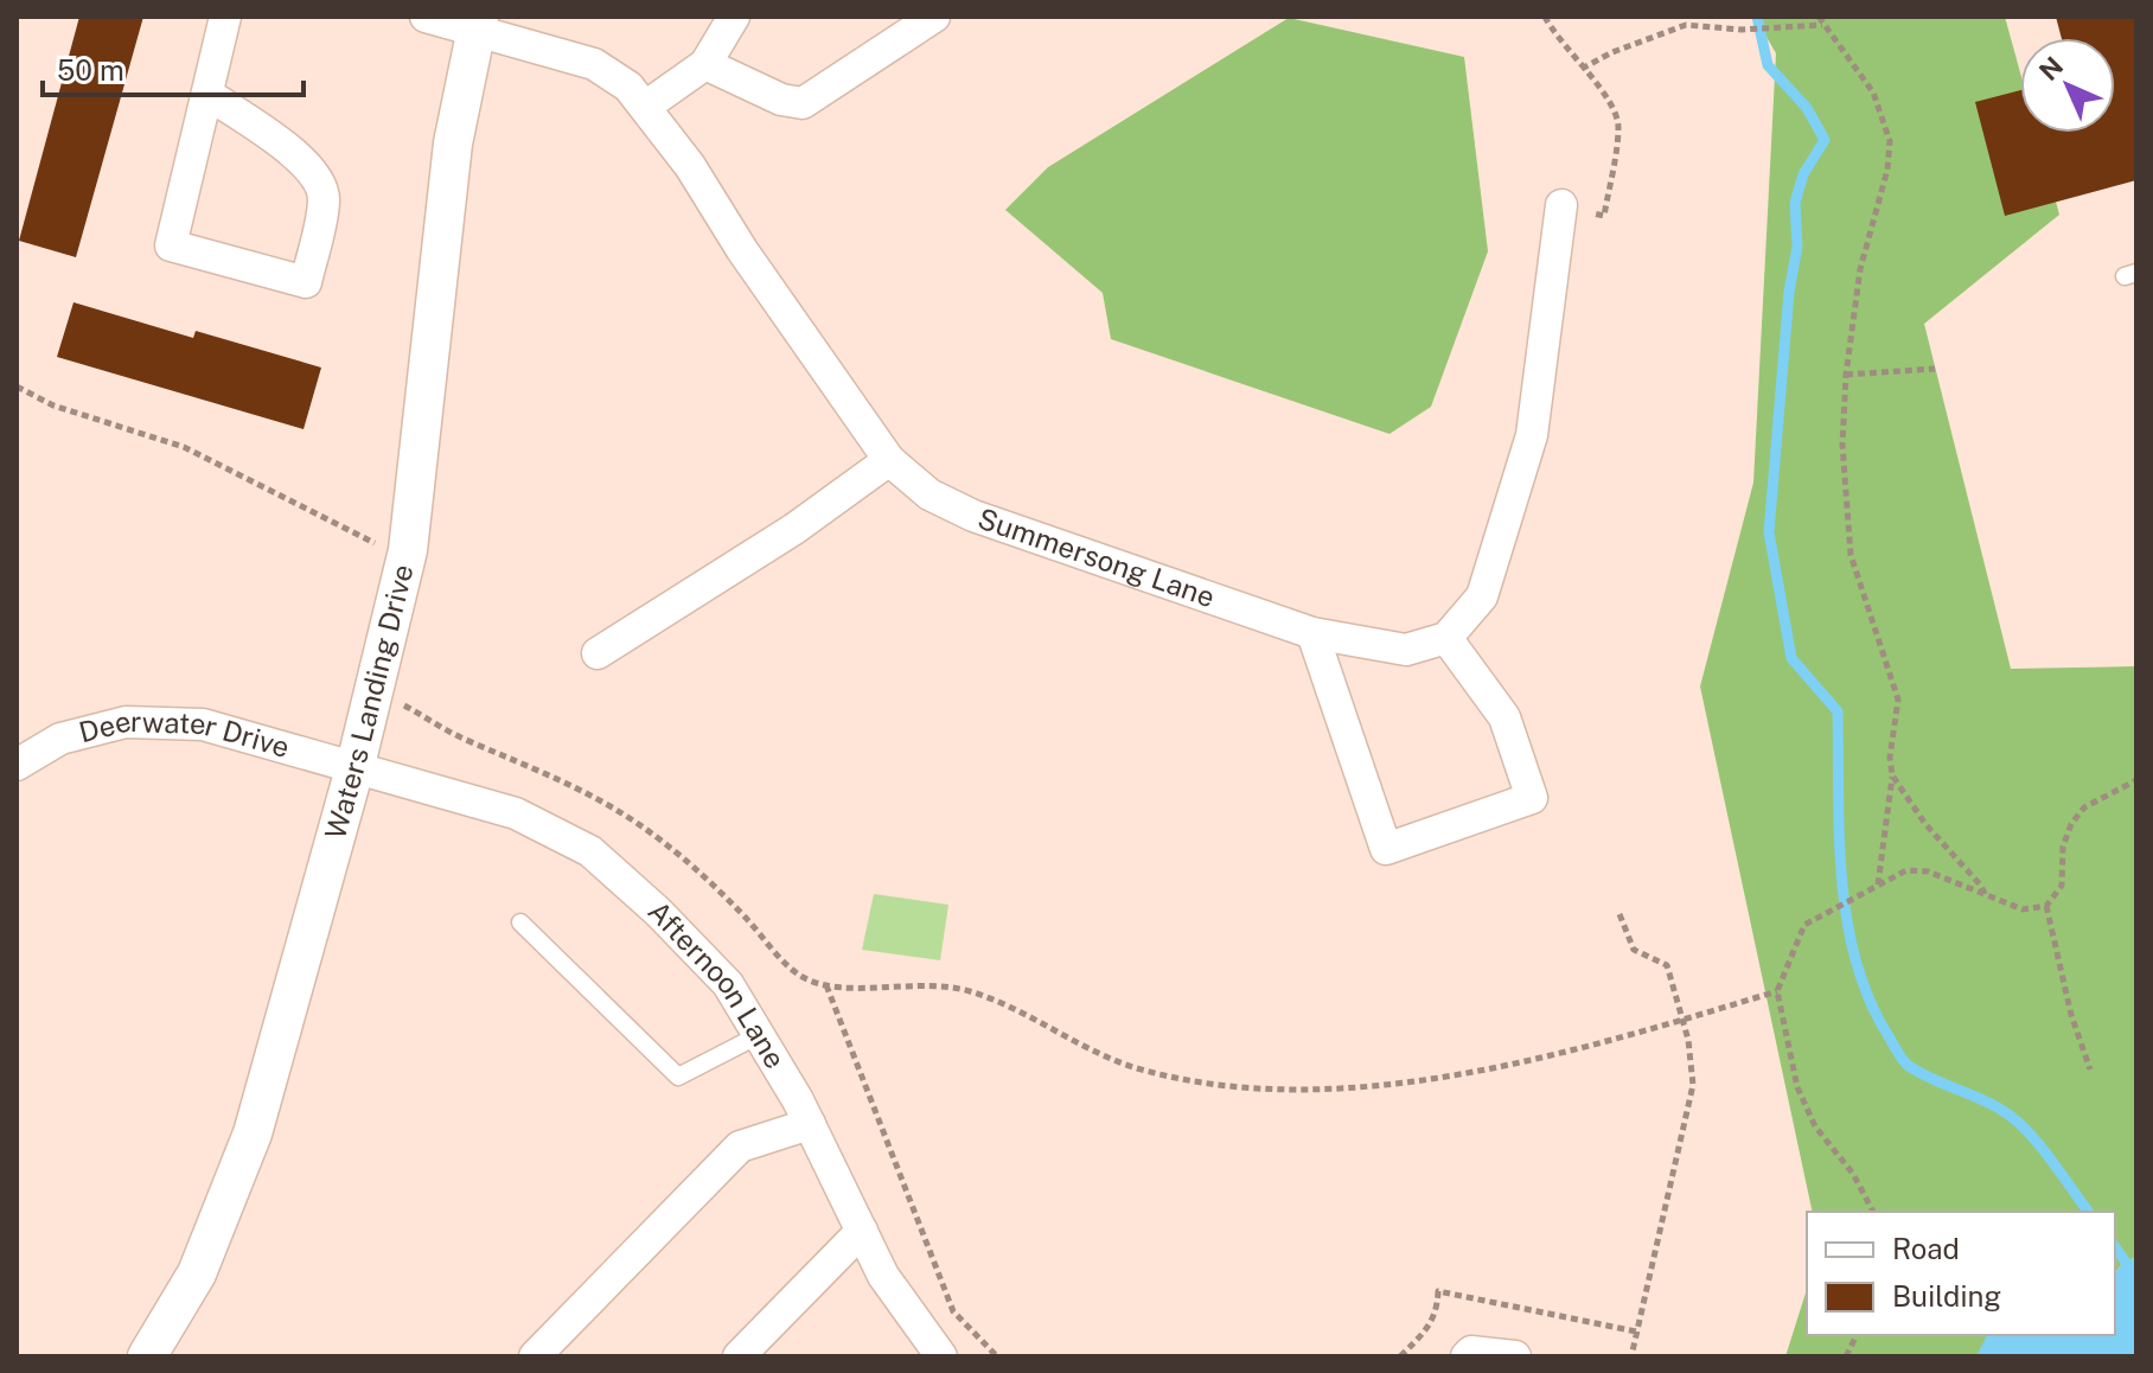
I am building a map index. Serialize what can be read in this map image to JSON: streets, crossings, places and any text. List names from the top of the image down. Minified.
{"streets":{"street":["Summersong Lane","Waters Landing Drive","Deerwater Drive","Afternoon Lane"]},"crossings":[["Summersong Lane","Waters Landing Drive"],["Waters Landing Drive","Deerwater Drive"],["Waters Landing Drive","Afternoon Lane"],["Deerwater Drive","Afternoon Lane"]],"legend":["Road","Building"],"scale_bar":"50 m","north":"top left"}
